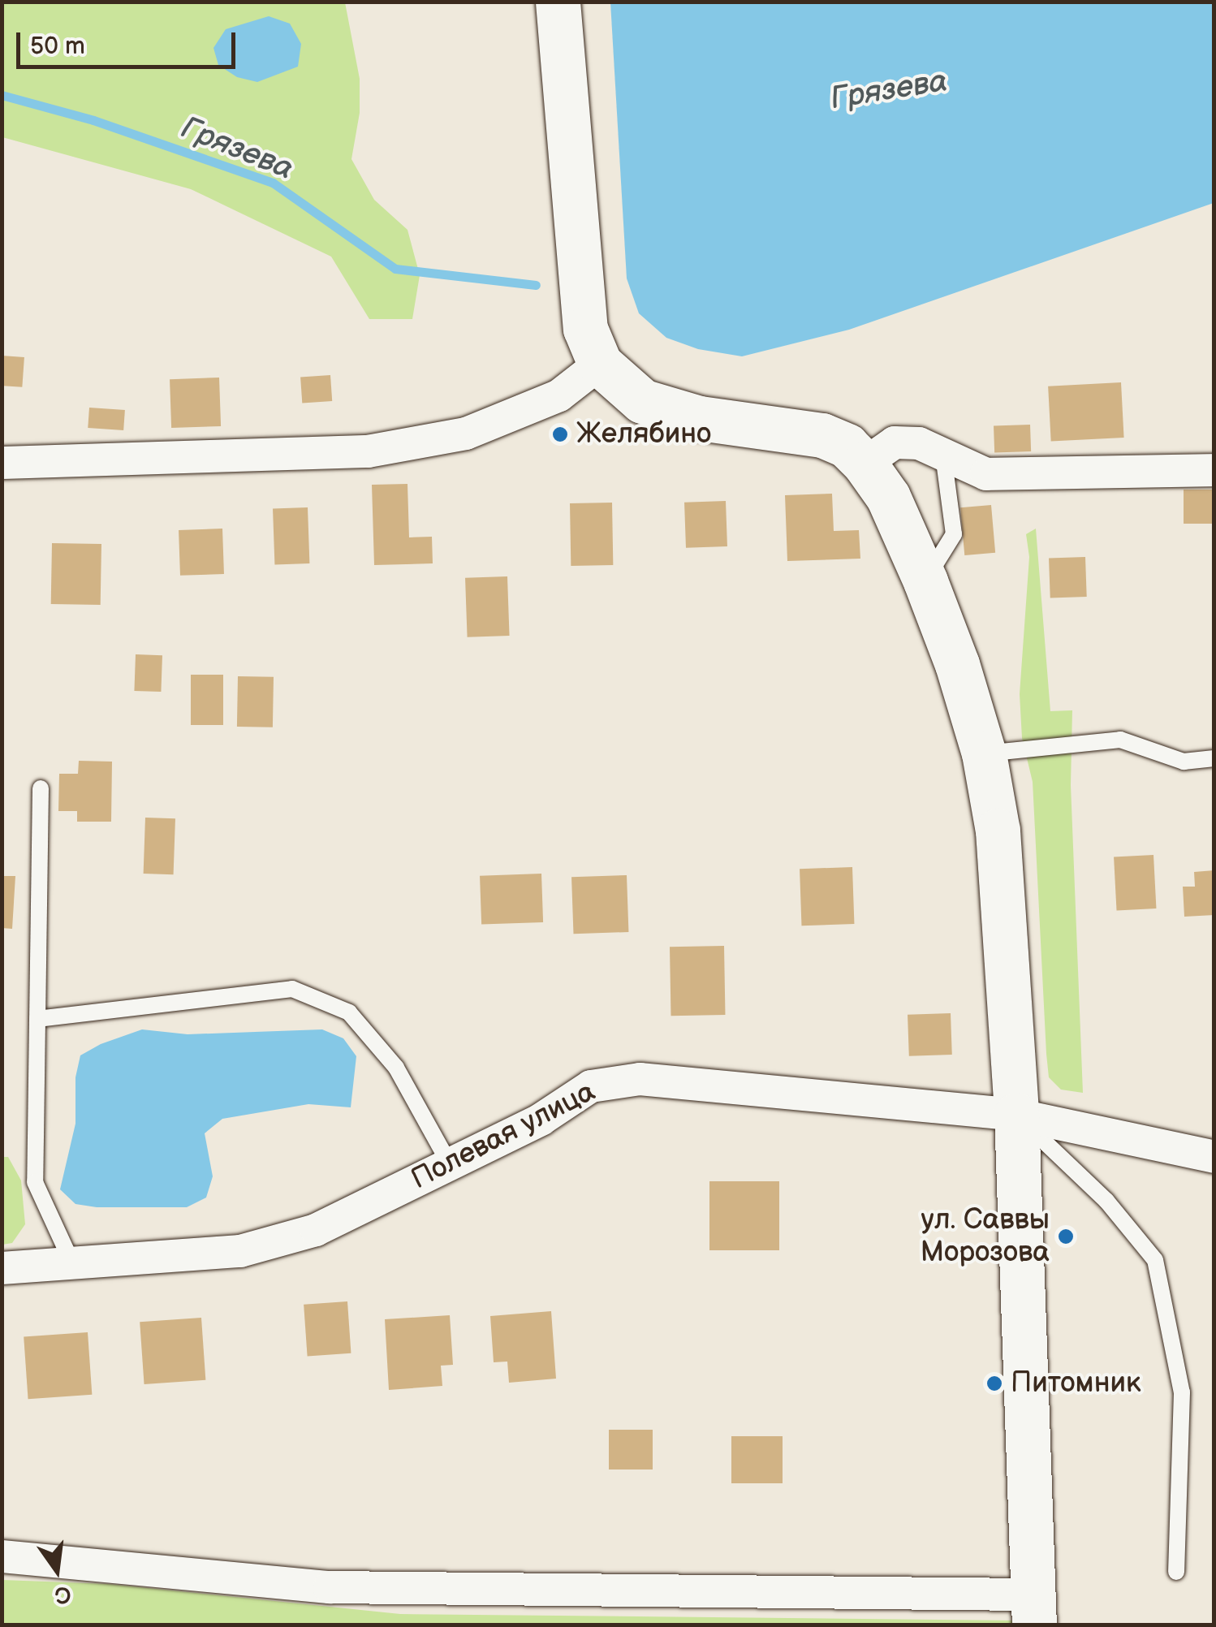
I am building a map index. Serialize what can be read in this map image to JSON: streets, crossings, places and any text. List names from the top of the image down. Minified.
{"streets":{"street":["Полевая улица"]},"water":["Грязева"],"places":["Желябино","ул. Саввы Морозова","Питомник"],"scale_bar":"50 m","north":"bottom"}
